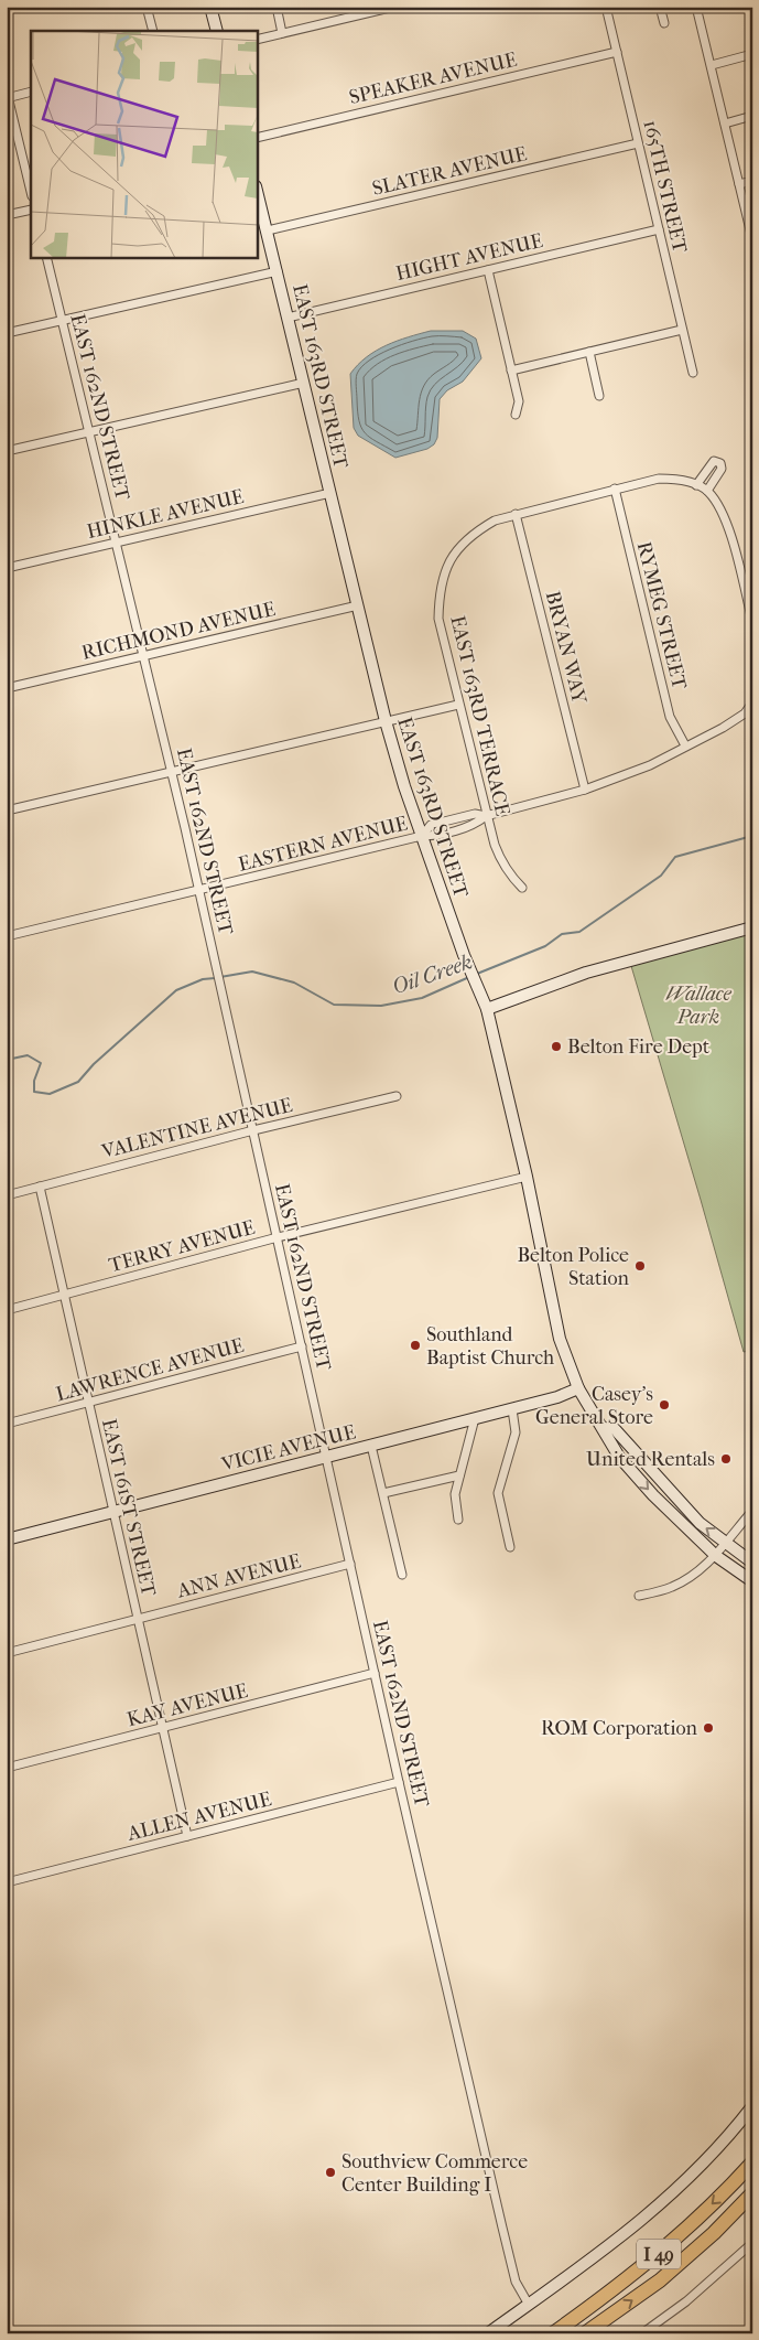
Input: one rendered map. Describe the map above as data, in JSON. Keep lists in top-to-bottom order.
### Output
{
  "streets": {
    "highway": ["I 49"],
    "street": [
      "SPEAKER AVENUE",
      "SLATER AVENUE",
      "165TH STREET",
      "HIGHT AVENUE",
      "EAST 163RD STREET",
      "EAST 162ND STREET",
      "HINKLE AVENUE",
      "RYMEG STREET",
      "RICHMOND AVENUE",
      "BRYAN WAY",
      "EAST 163RD TERRACE",
      "EASTERN AVENUE",
      "VALENTINE AVENUE",
      "TERRY AVENUE",
      "LAWRENCE AVENUE",
      "VICIE AVENUE",
      "EAST 161ST STREET",
      "ANN AVENUE",
      "KAY AVENUE",
      "ALLEN AVENUE"
    ]
  },
  "crossings": [
    ["SPEAKER AVENUE", "165TH STREET"],
    ["SLATER AVENUE", "165TH STREET"],
    ["SLATER AVENUE", "EAST 163RD STREET"],
    ["165TH STREET", "HIGHT AVENUE"],
    ["HIGHT AVENUE", "EAST 163RD STREET"],
    ["EAST 163RD STREET", "HINKLE AVENUE"],
    ["EAST 163RD STREET", "RICHMOND AVENUE"],
    ["EAST 163RD STREET", "EASTERN AVENUE"],
    ["EAST 163RD STREET", "TERRY AVENUE"],
    ["EAST 163RD STREET", "VICIE AVENUE"],
    ["EAST 162ND STREET", "HINKLE AVENUE"],
    ["EAST 162ND STREET", "RICHMOND AVENUE"],
    ["EAST 162ND STREET", "EASTERN AVENUE"],
    ["EAST 162ND STREET", "VALENTINE AVENUE"],
    ["EAST 162ND STREET", "TERRY AVENUE"],
    ["EAST 162ND STREET", "LAWRENCE AVENUE"],
    ["EAST 162ND STREET", "VICIE AVENUE"],
    ["EAST 162ND STREET", "ANN AVENUE"],
    ["EAST 162ND STREET", "KAY AVENUE"],
    ["EAST 162ND STREET", "ALLEN AVENUE"],
    ["RYMEG STREET", "EASTERN AVENUE"],
    ["BRYAN WAY", "EAST 163RD TERRACE"],
    ["BRYAN WAY", "EASTERN AVENUE"],
    ["EAST 163RD TERRACE", "EASTERN AVENUE"],
    ["VALENTINE AVENUE", "EAST 161ST STREET"],
    ["TERRY AVENUE", "EAST 161ST STREET"],
    ["LAWRENCE AVENUE", "EAST 161ST STREET"],
    ["VICIE AVENUE", "EAST 161ST STREET"],
    ["EAST 161ST STREET", "ANN AVENUE"],
    ["EAST 161ST STREET", "KAY AVENUE"],
    ["EAST 161ST STREET", "ALLEN AVENUE"]
  ],
  "water": ["Oil Creek"],
  "parks": ["Wallace Park"],
  "places": [
    "Belton Fire Dept",
    "Belton Police Station",
    "Southland Baptist Church",
    "Casey's General Store",
    "United Rentals",
    "ROM Corporation",
    "Southview Commerce Center Building I"
  ]
}
